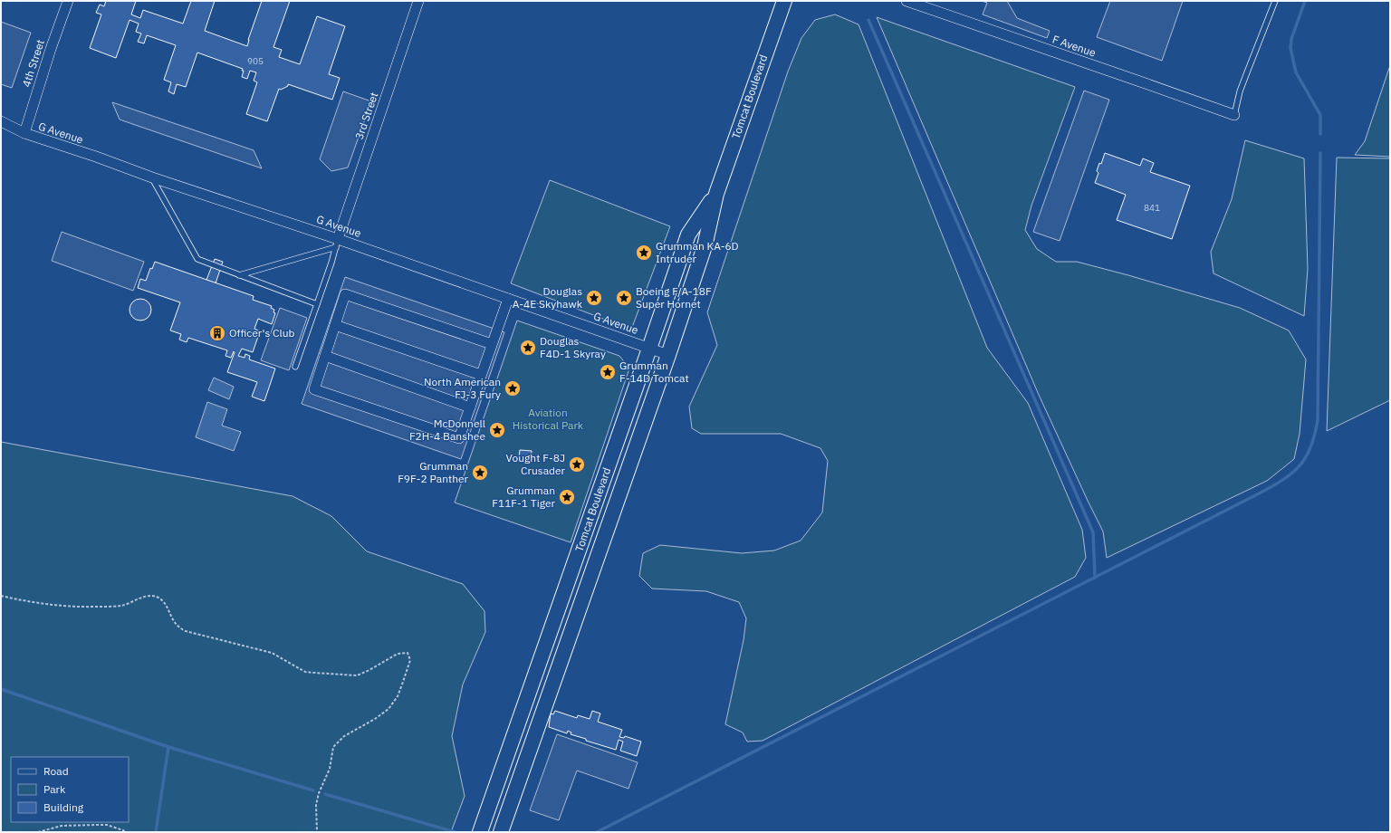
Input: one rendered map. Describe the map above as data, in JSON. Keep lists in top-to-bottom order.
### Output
{
  "streets": {
    "main road": ["Tomcat Boulevard"],
    "street": [
      "F Avenue",
      "4th Street",
      "3rd Street",
      "G Avenue"
    ]
  },
  "crossings": [
    ["4th Street", "G Avenue"],
    ["Tomcat Boulevard", "G Avenue"],
    ["3rd Street", "G Avenue"]
  ],
  "parks": ["Aviation Historical Park"],
  "places": {
    "place": [
      "Grumman KA-6D Intruder",
      "Douglas A-4E Skyhawk",
      "Boeing F/A-18F Super Hornet",
      "Douglas F4D-1 Skyray",
      "Grumman F-14D Tomcat",
      "North American FJ-3 Fury",
      "McDonnell F2H-4 Banshee",
      "Vought F-8J Crusader",
      "Grumman F9F-2 Panther",
      "Grumman F11F-1 Tiger"
    ],
    "building": ["Officer's Club"]
  },
  "house_numbers": ["905", "841"],
  "legend": ["Road", "Park", "Building"]
}
